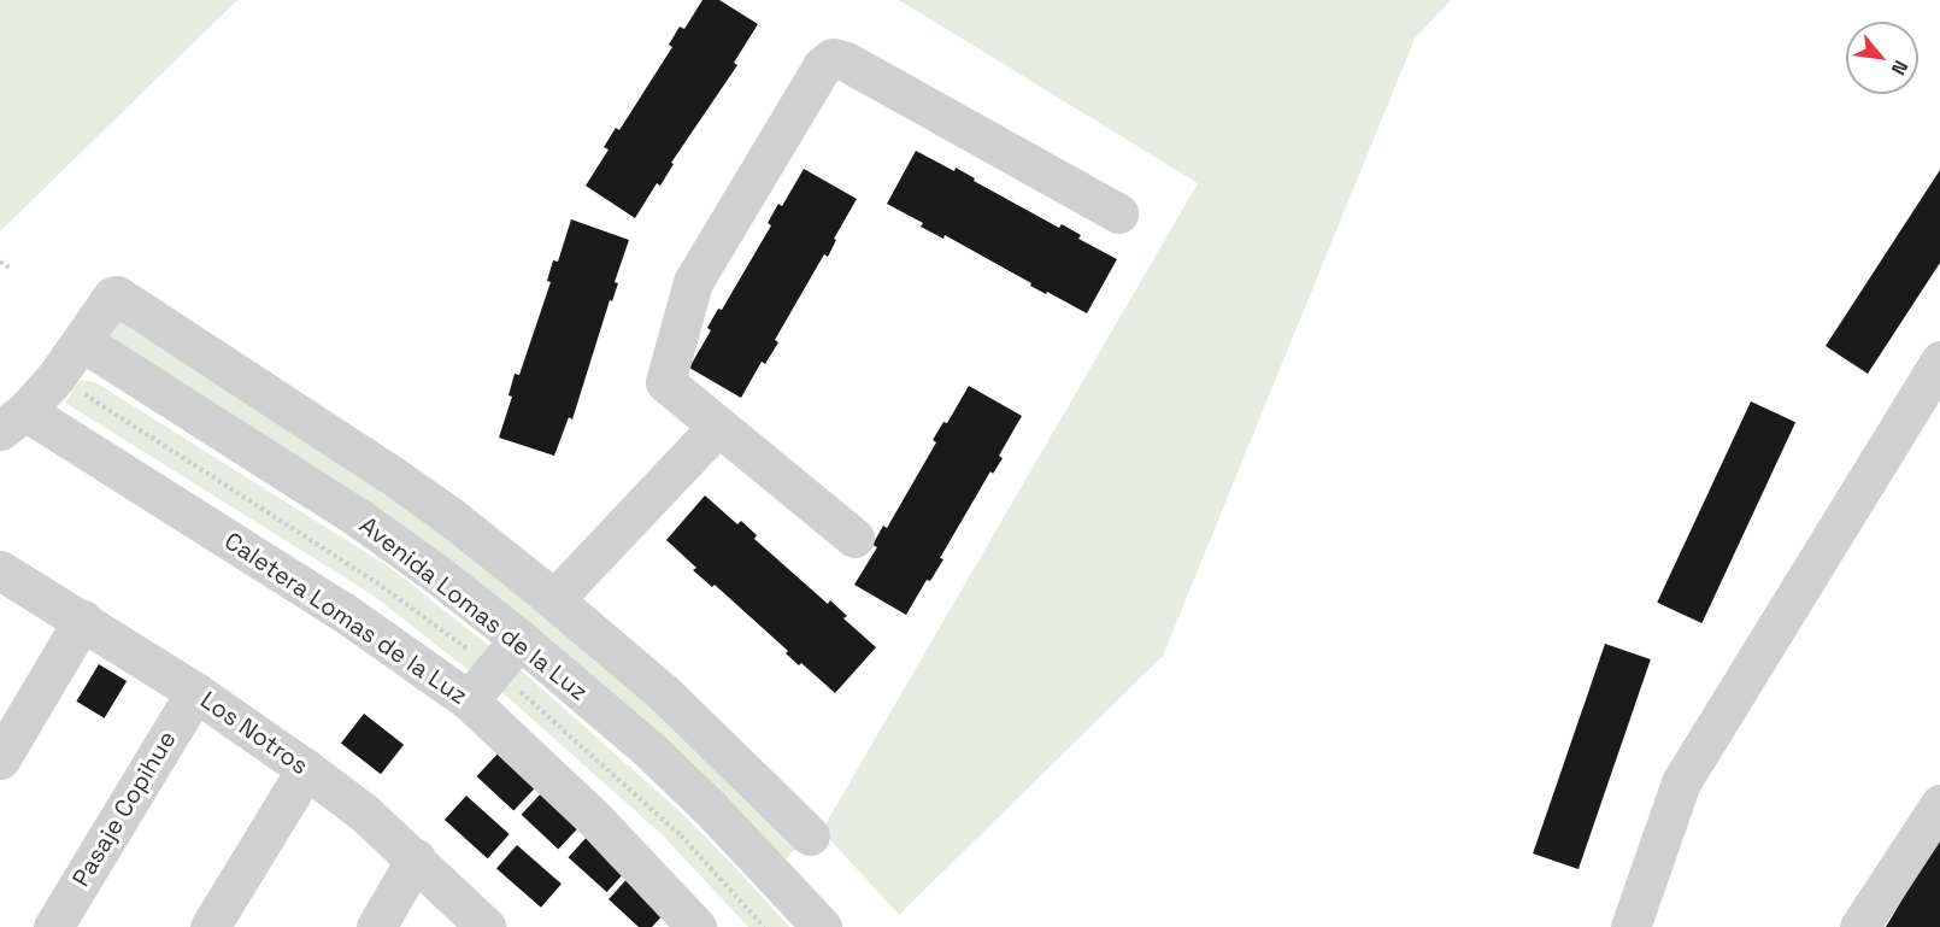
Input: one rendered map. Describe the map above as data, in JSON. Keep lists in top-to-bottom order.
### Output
{
  "streets": {
    "street": [
      "Avenida Lomas de la Luz",
      "Caletera Lomas de la Luz",
      "Los Notros",
      "Pasaje Copihue"
    ]
  },
  "crossings": [
    ["Los Notros", "Pasaje Copihue"]
  ],
  "north": "bottom right"
}
